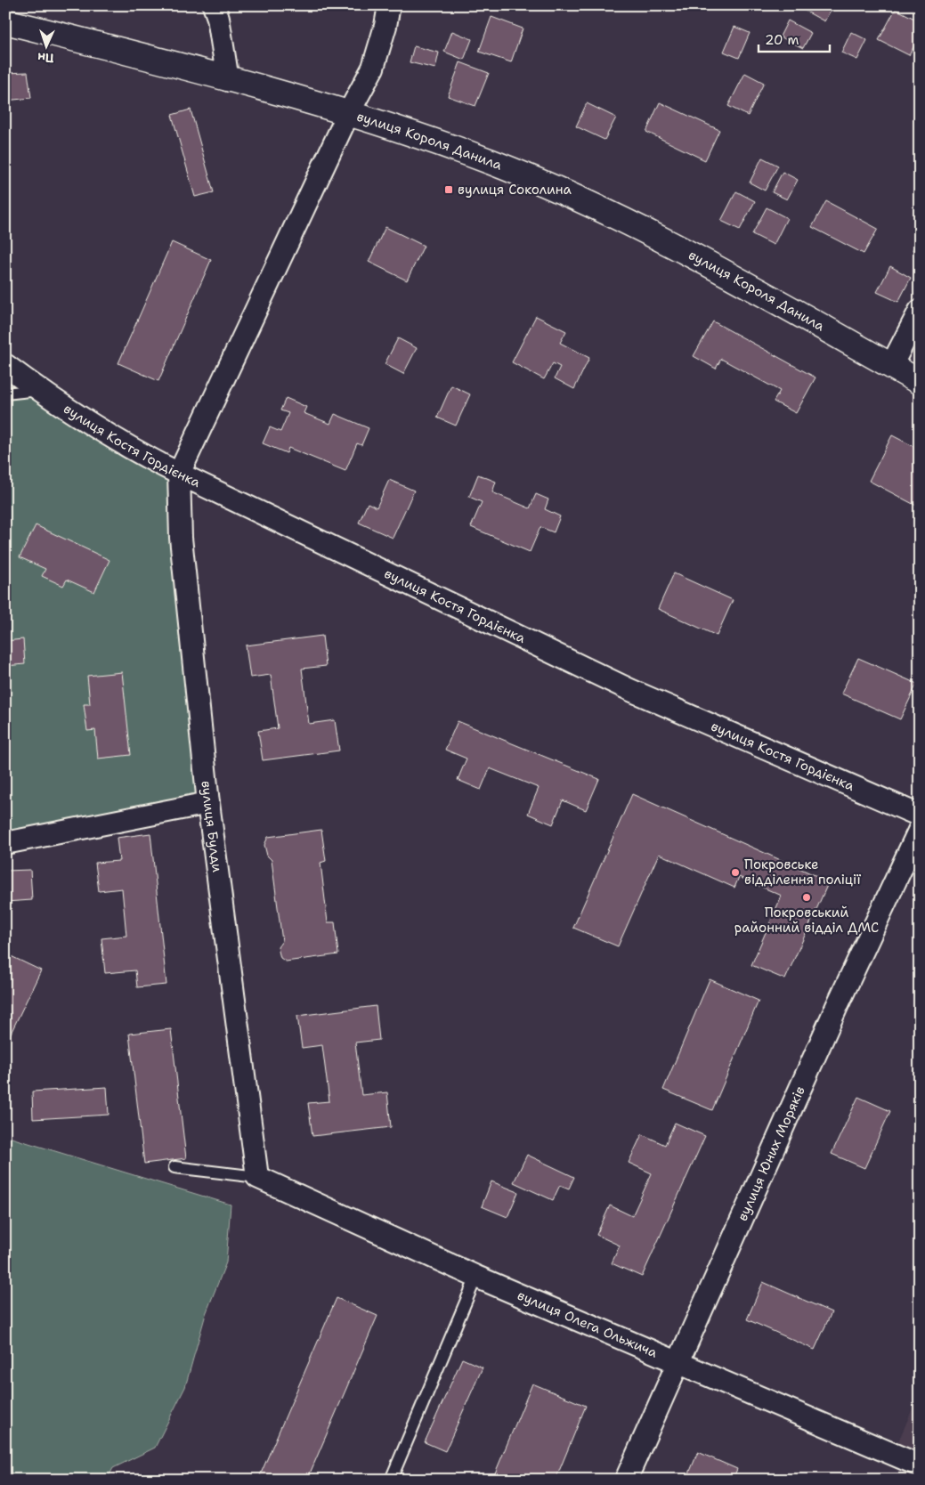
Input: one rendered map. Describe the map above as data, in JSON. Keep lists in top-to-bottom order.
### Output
{
  "streets": {
    "main road": ["вулиця Короля Данила"],
    "street": [
      "вулиця Костя Гордієнка",
      "вулиця Булди",
      "вулиця Юних Моряків",
      "вулиця Олега Ольжича"
    ]
  },
  "crossings": [
    ["вулиця Костя Гордієнка", "вулиця Булди"],
    ["вулиця Булди", "вулиця Олега Ольжича"],
    ["вулиця Юних Моряків", "вулиця Олега Ольжича"]
  ],
  "places": {
    "transit": ["вулиця Соколина"],
    "other": ["Покровське відділення поліції", "Покровський районний відділ ДМС"]
  },
  "scale_bar": "20 m",
  "north": "bottom"
}
